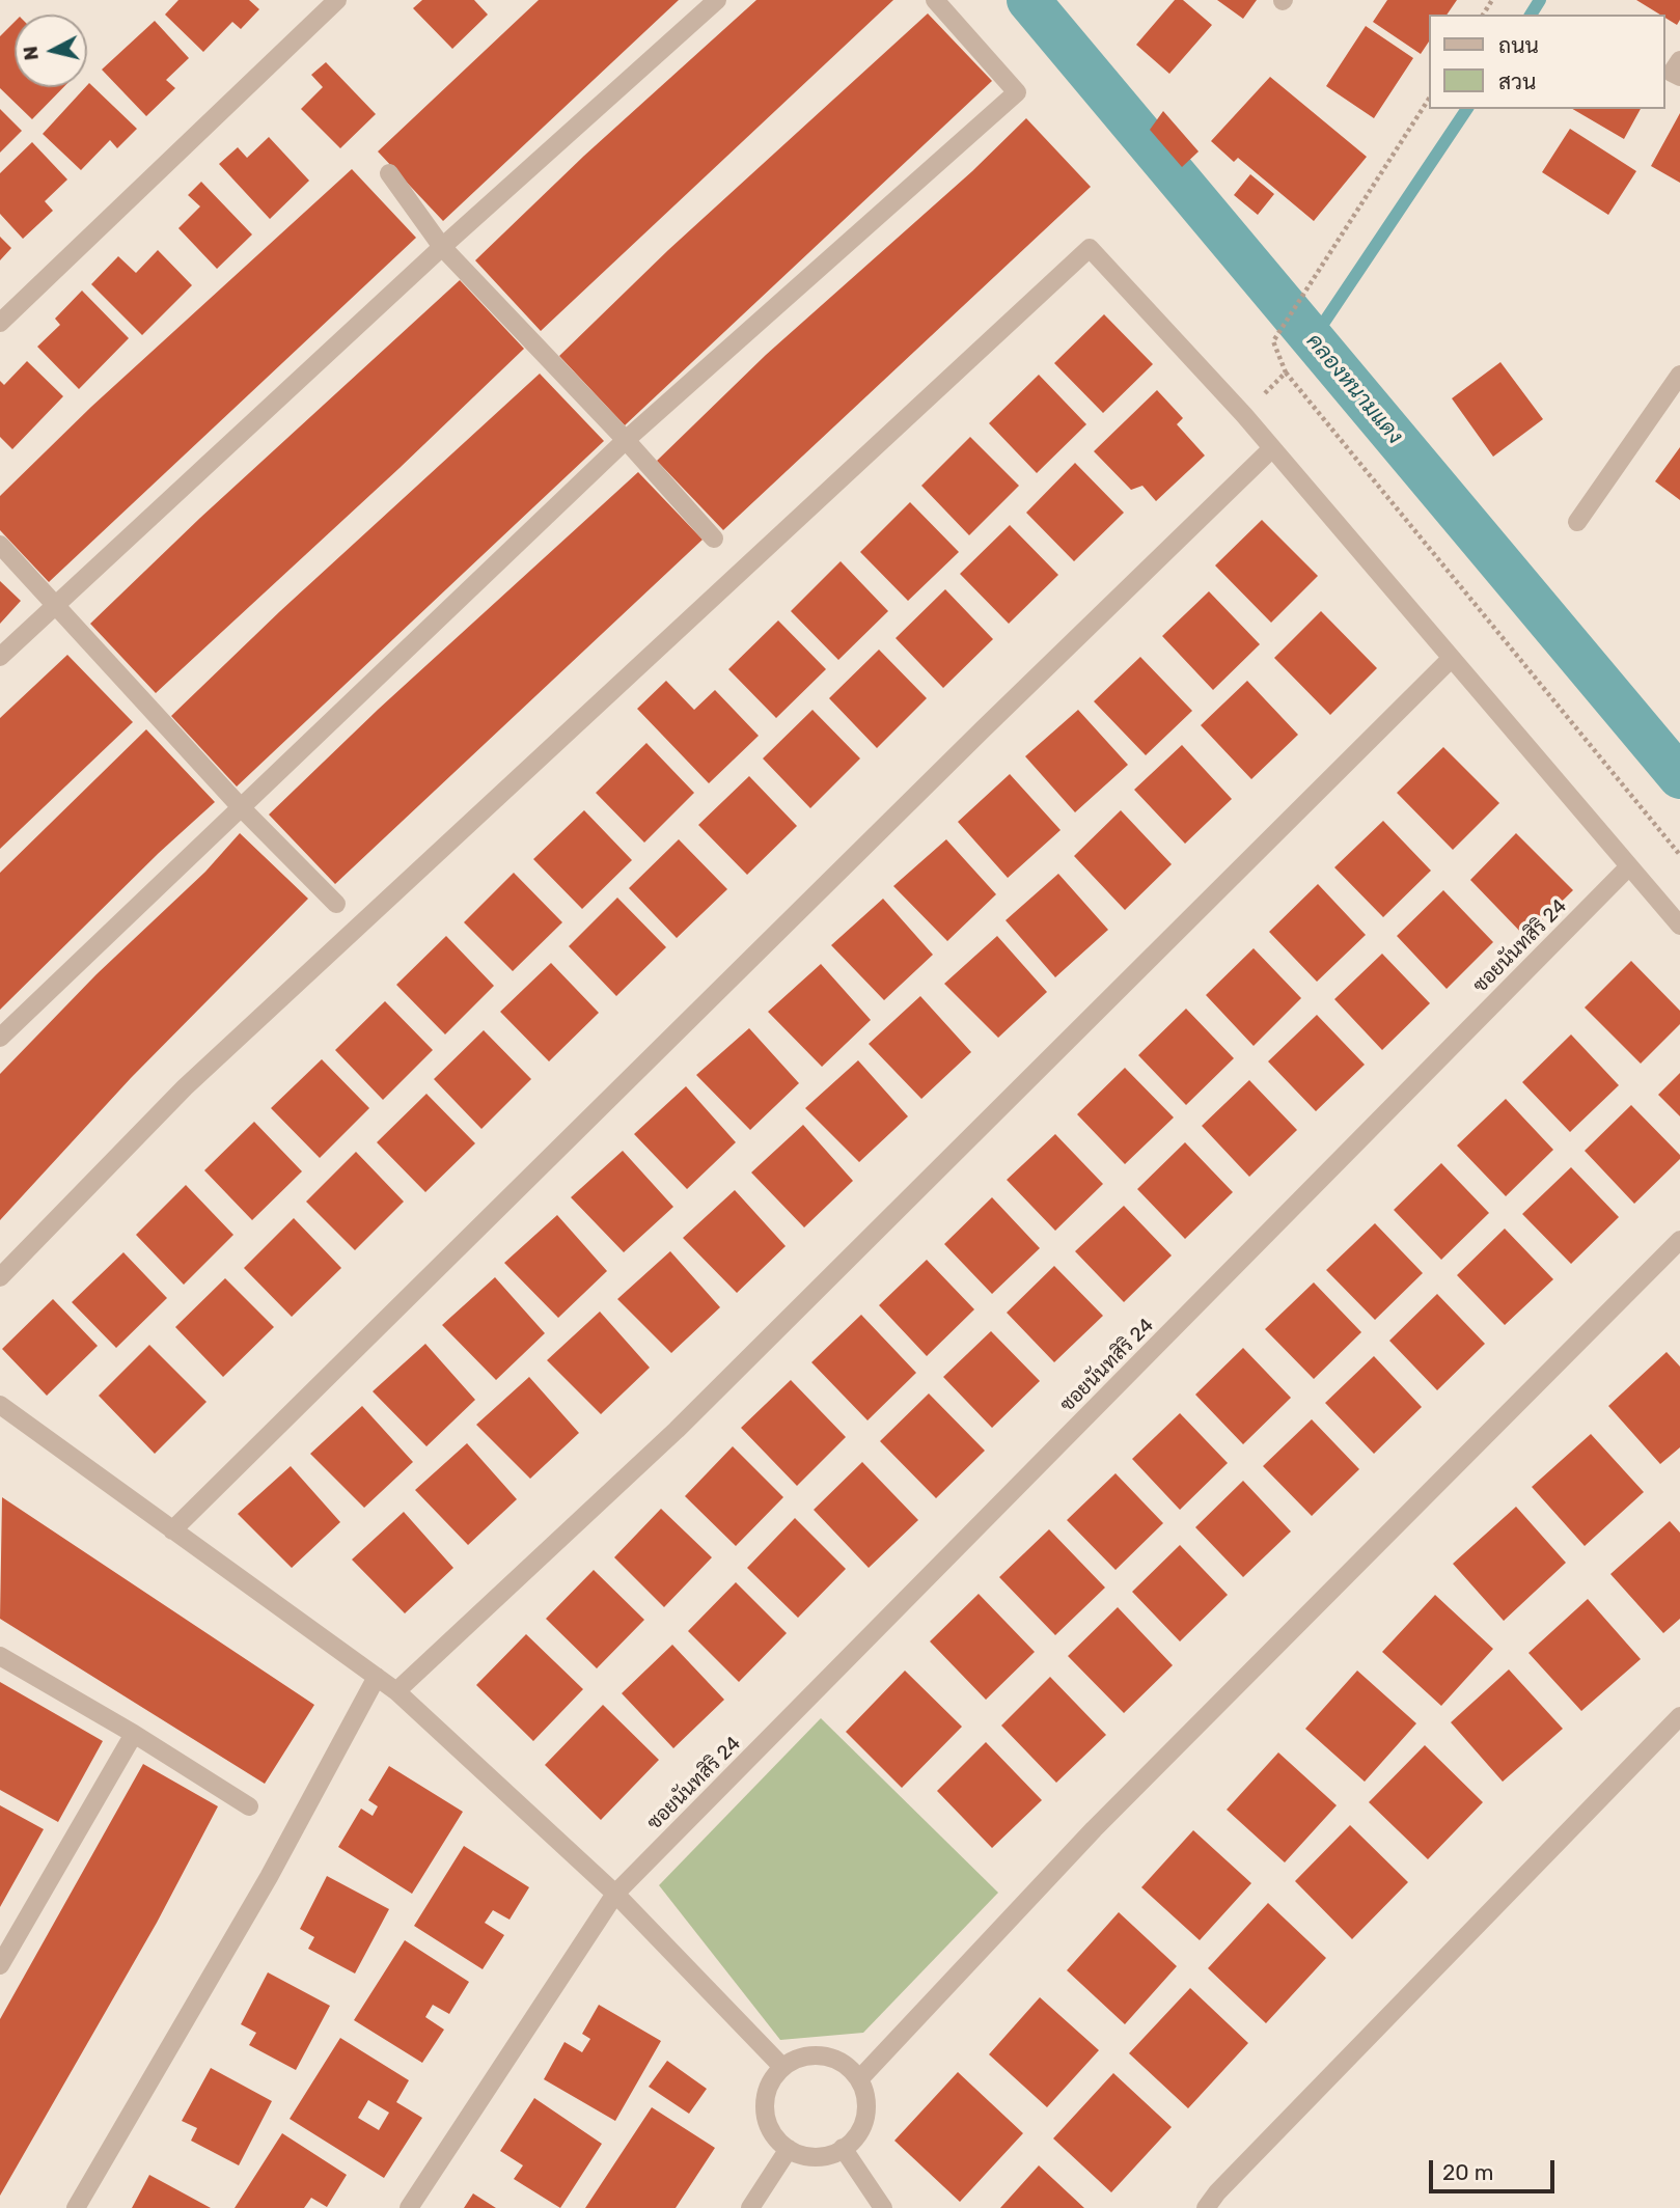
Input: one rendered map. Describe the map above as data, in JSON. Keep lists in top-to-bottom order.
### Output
{
  "streets": {
    "street": ["ซอยนันทสิริ 24"]
  },
  "water": ["คลองหนามแดง"],
  "legend": ["ถนน", "สวน"],
  "scale_bar": "20 m",
  "north": "left"
}
